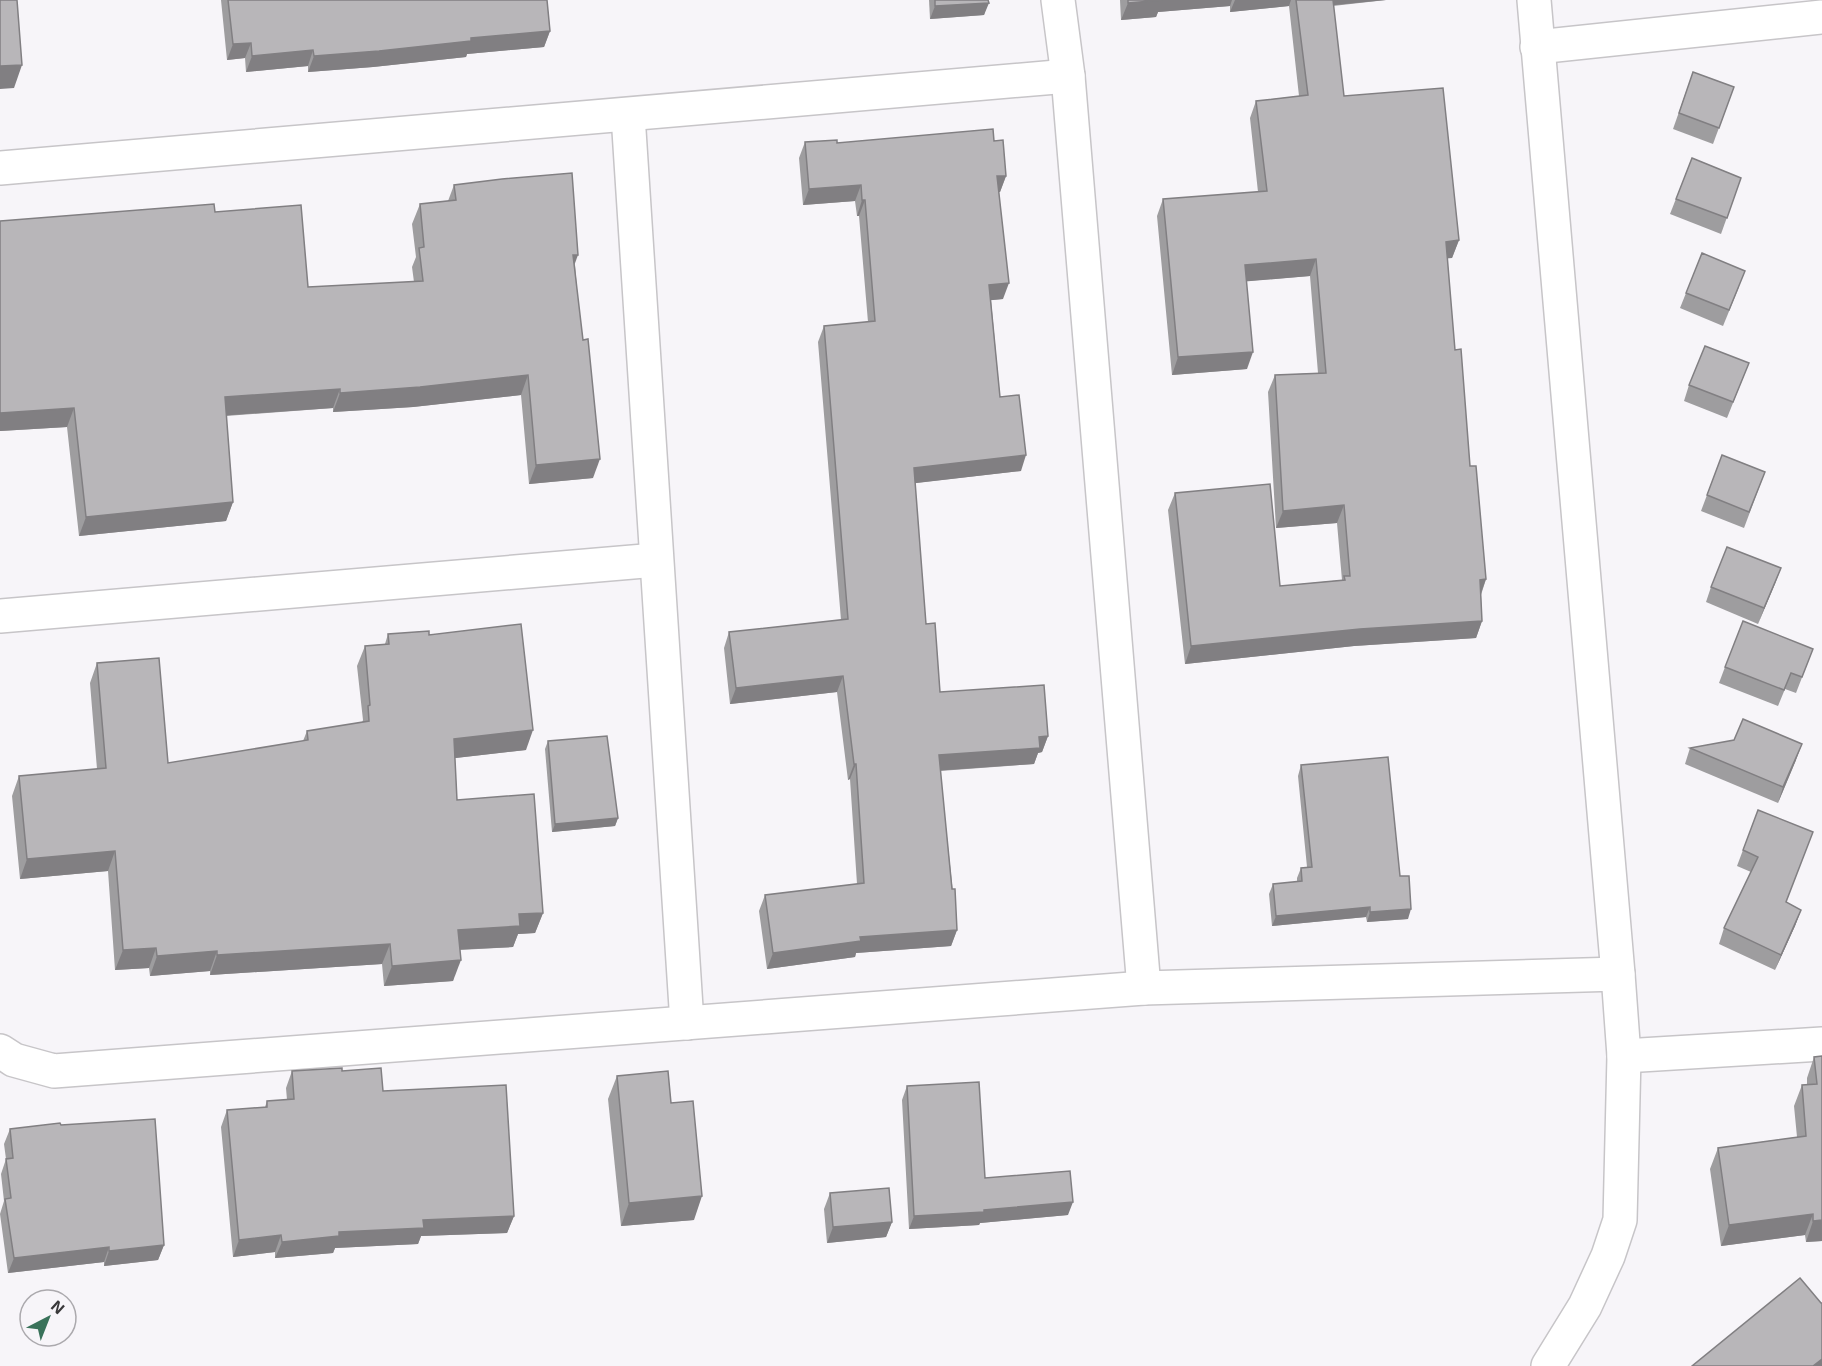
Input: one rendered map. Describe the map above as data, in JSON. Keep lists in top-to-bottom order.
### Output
{
  "north": "top right"
}
